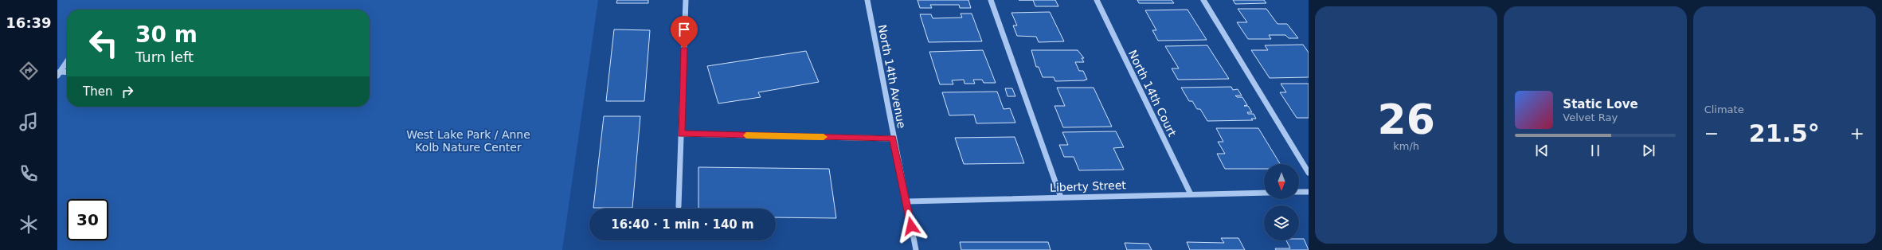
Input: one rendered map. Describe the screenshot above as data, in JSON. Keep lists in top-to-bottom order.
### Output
{
  "streets": {
    "street": ["North 14th Avenue", "North 14th Court", "Liberty Street"]
  },
  "crossings": [
    ["North 14th Avenue", "Liberty Street"],
    ["North 14th Court", "Liberty Street"]
  ],
  "parks": ["West Lake Park / Anne Kolb Nature Center"],
  "north": "bottom",
  "page": {
    "tabs": "16:39",
    "tile": [
      ["26", "km/h"],
      "Climate"
    ],
    "turn": ["30 m", "Turn left"],
    "then": "Then",
    "song": ["Static Love", "Velvet Ray"],
    "heat": ["−", "21.5°", "+"],
    "limit": "30",
    "trip": "16:40 · 1 min · 140 m"
  }
}
